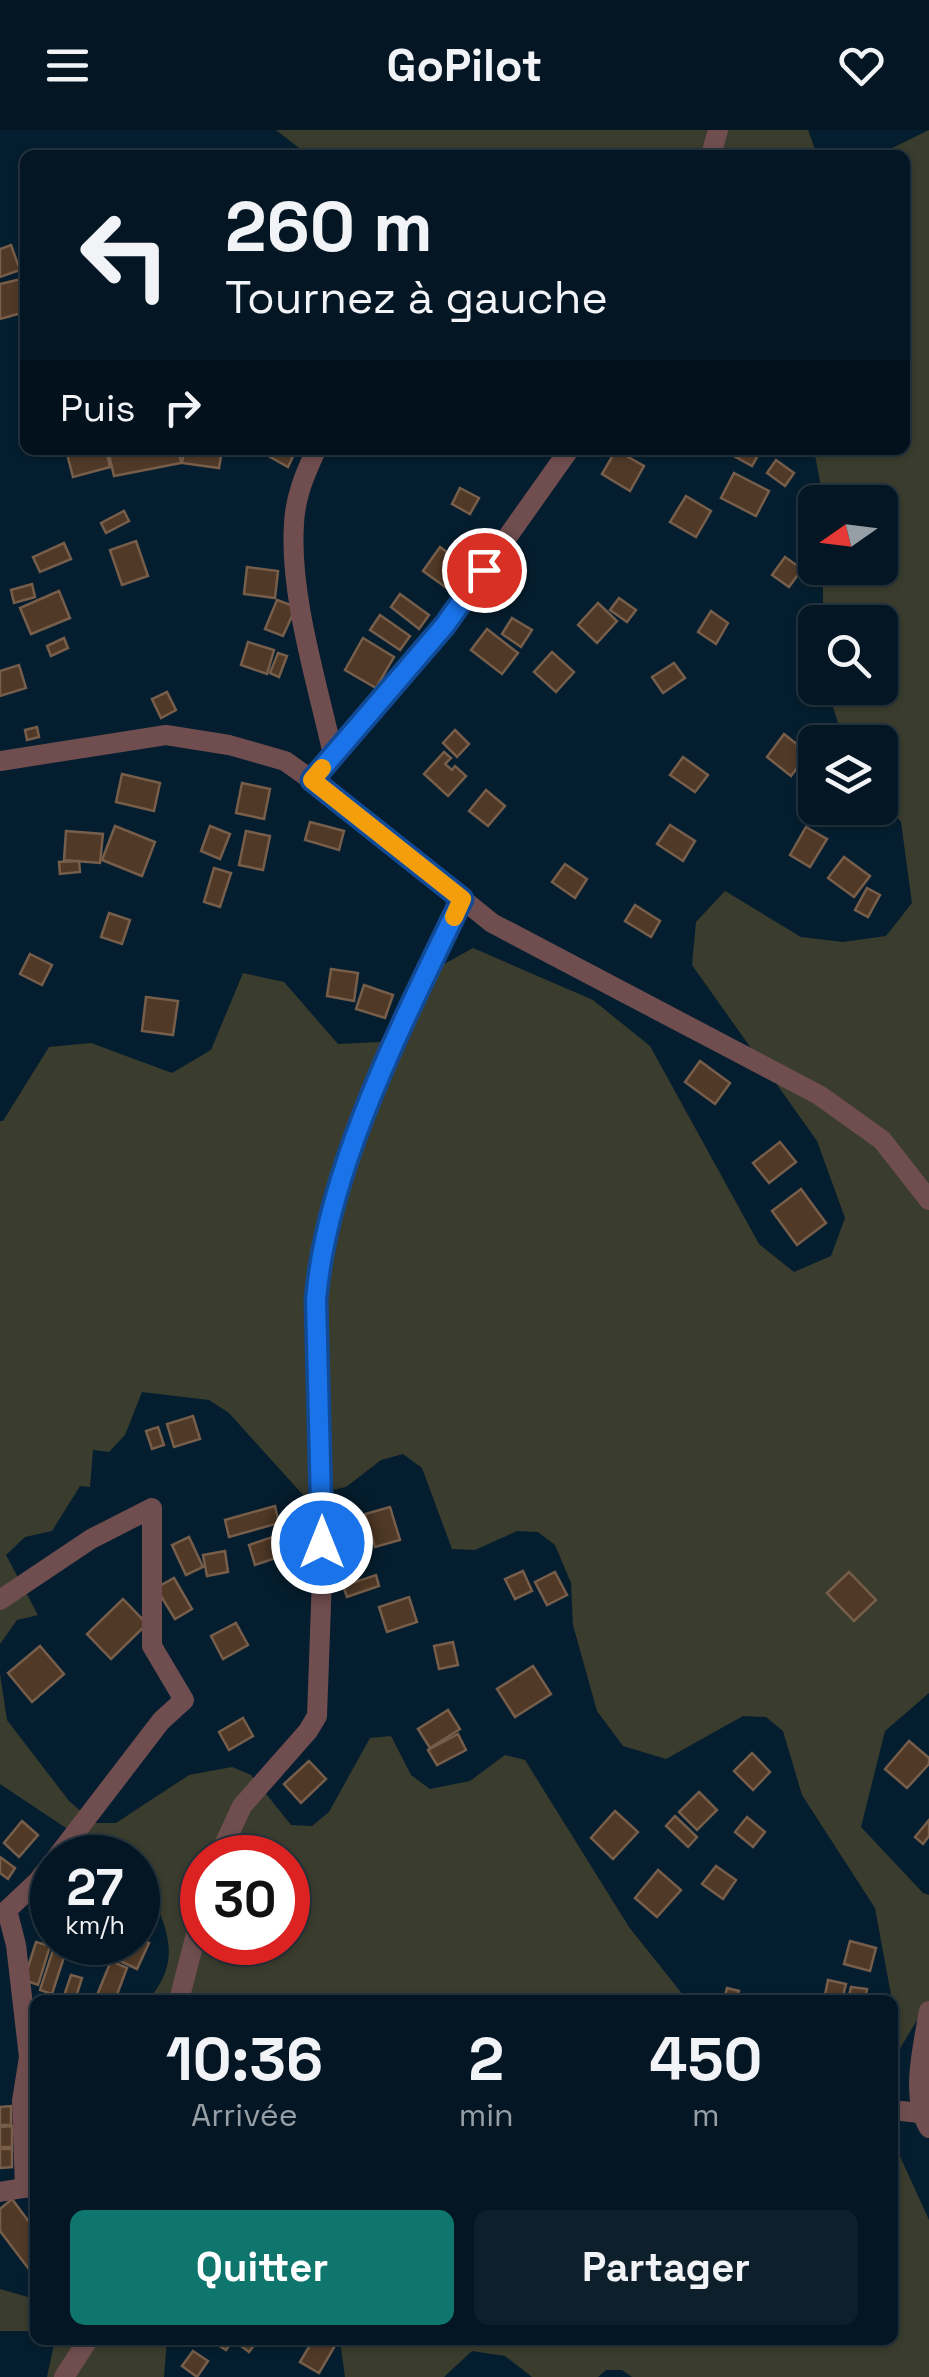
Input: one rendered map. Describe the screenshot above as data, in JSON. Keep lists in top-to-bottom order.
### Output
{
  "north": "left",
  "page": {
    "header": "GoPilot",
    "turn": ["260 m", "Tournez à gauche"],
    "then": "Puis",
    "speed": "27 km/h",
    "limit": "30",
    "eta": [
      "10:36",
      "Arrivée",
      "2",
      "min",
      "450",
      "m"
    ],
    "buttons": ["Quitter", "Partager"]
  }
}
